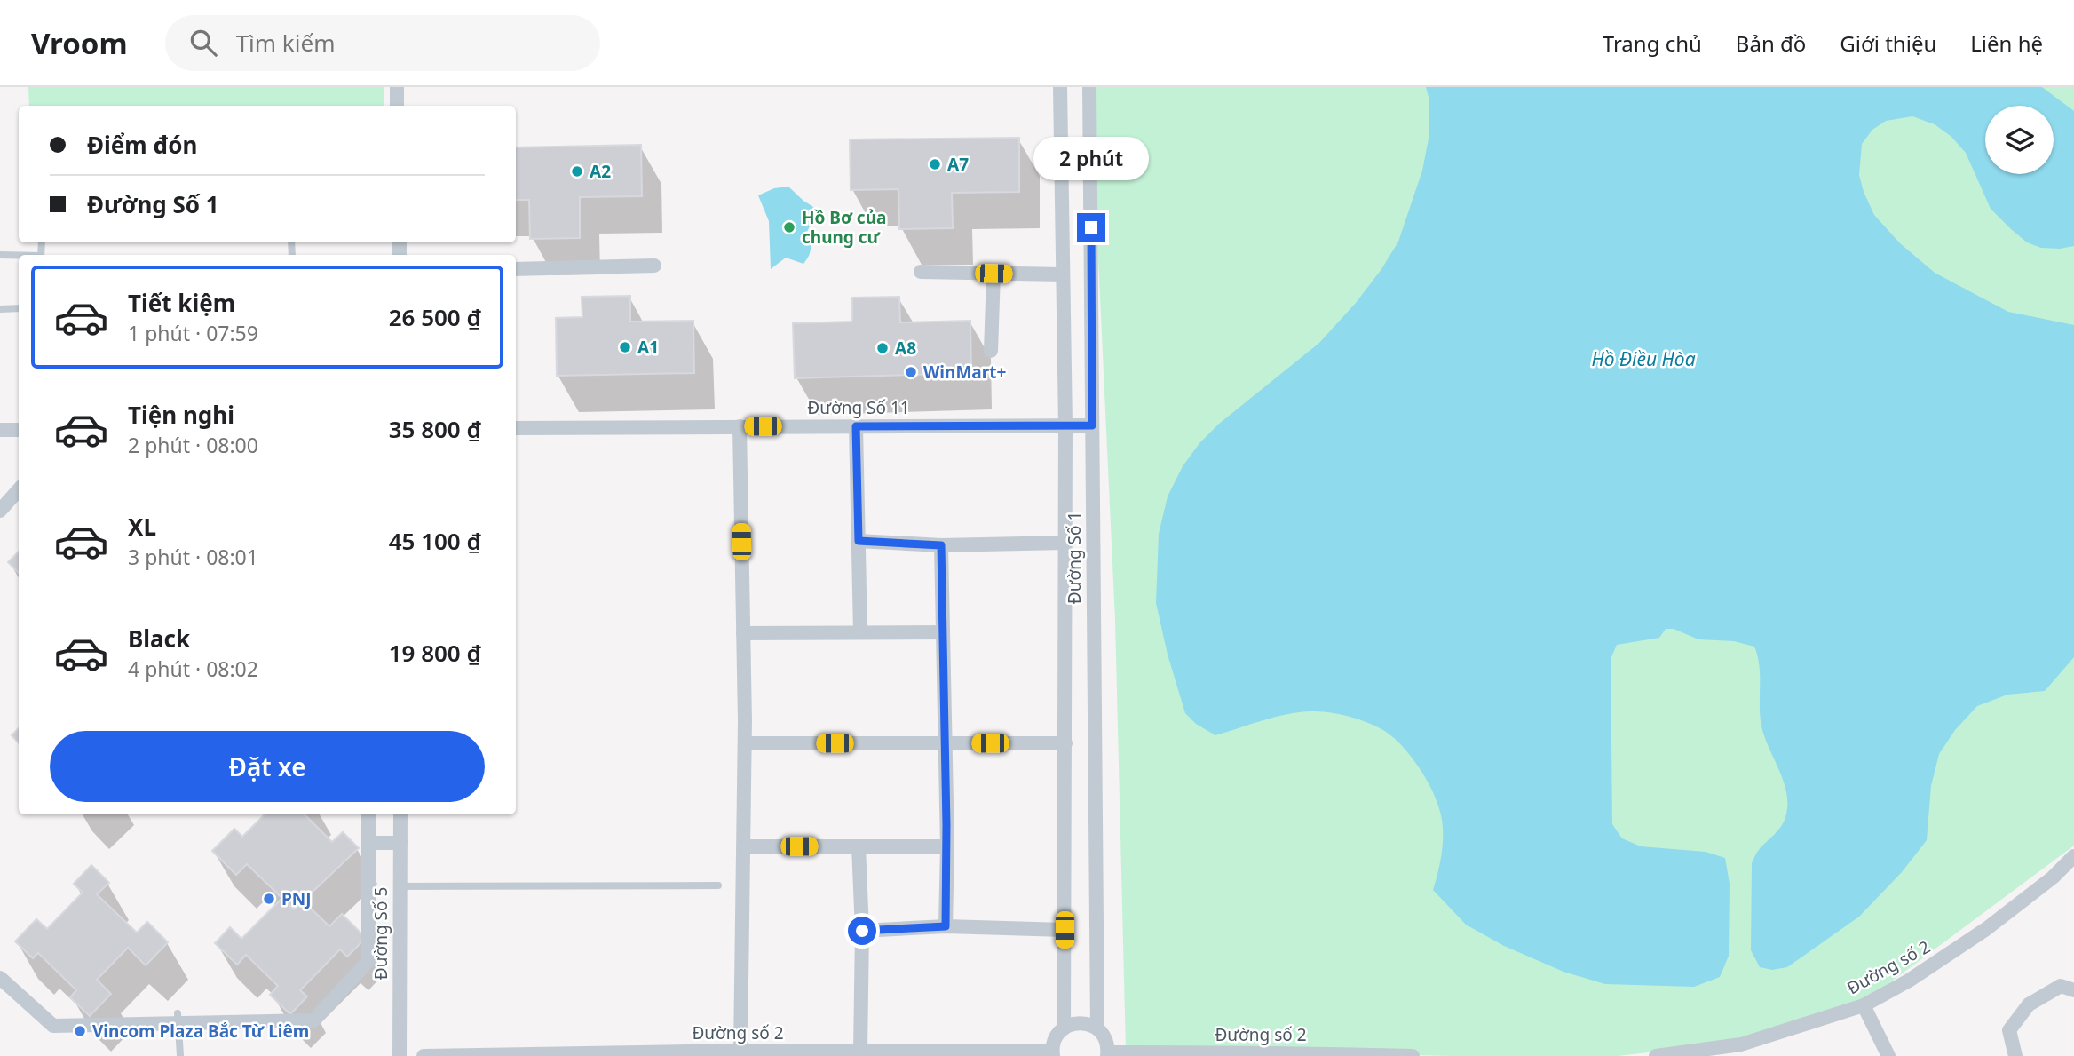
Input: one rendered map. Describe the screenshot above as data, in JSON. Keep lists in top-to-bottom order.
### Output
{
  "streets": {
    "street": [
      "Đường Số 11",
      "Đường Số 1",
      "Đường Số 5",
      "Đường số 2"
    ]
  },
  "crossings": [
    ["Đường Số 11", "Đường Số 1"]
  ],
  "water": ["Hồ Điều Hòa"],
  "places": [
    "A7",
    "A2",
    "Hồ Bơ của chung cư",
    "A1",
    "A8",
    "WinMart+",
    "PNJ",
    "Vincom Plaza Bắc Từ Liêm"
  ],
  "page": {
    "header": "Vroom",
    "search": "Tìm kiếm",
    "nav": [
      "Trang chủ",
      "Bản đồ",
      "Giới thiệu",
      "Liên hệ"
    ],
    "banner": ["Điểm đón", "Đường Số 1"],
    "bubble": "2 phút",
    "list": [
      {
        "name": "Tiết kiệm",
        "note": "1 phút · 07:59",
        "value": "26 500 ₫"
      },
      {
        "name": "Tiện nghi",
        "note": "2 phút · 08:00",
        "value": "35 800 ₫"
      },
      {
        "name": "XL",
        "note": "3 phút · 08:01",
        "value": "45 100 ₫"
      },
      {
        "name": "Black",
        "note": "4 phút · 08:02",
        "value": "19 800 ₫"
      }
    ],
    "buttons": "Đặt xe"
  }
}
